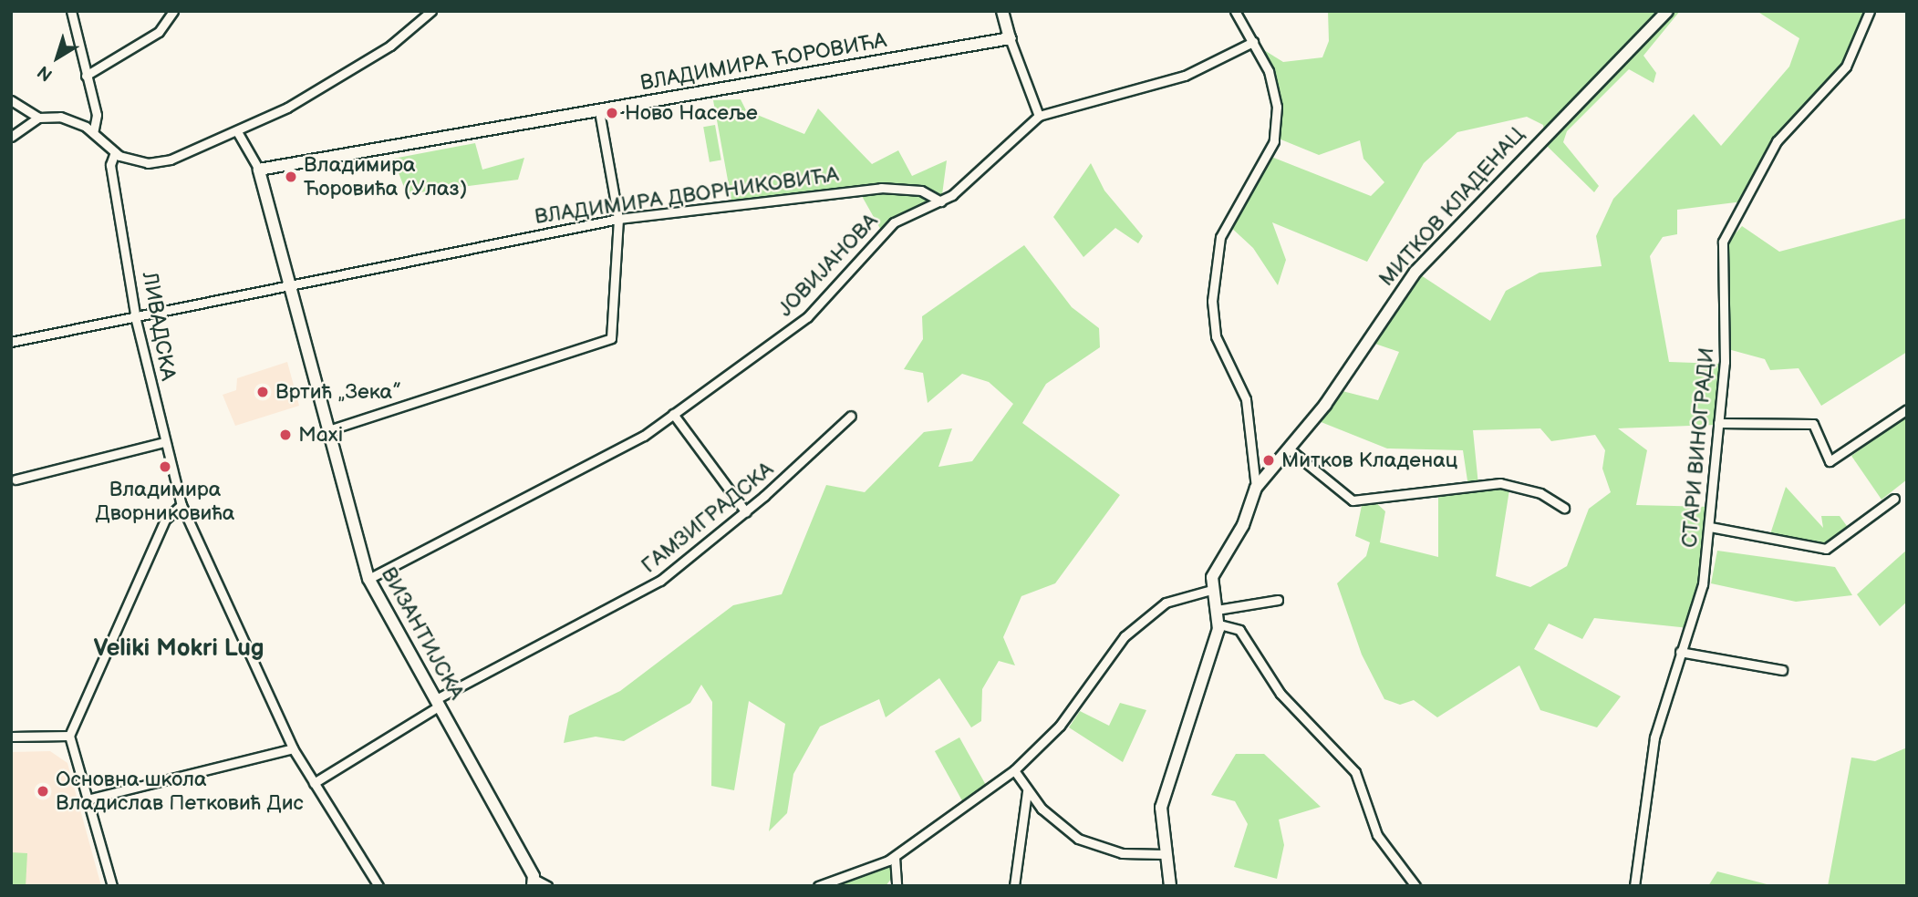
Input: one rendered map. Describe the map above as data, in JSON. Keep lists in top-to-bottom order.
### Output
{
  "streets": {
    "street": [
      "ВЛАДИМИРА ЋОРОВИЋА",
      "ВЛАДИМИРА ДВОРНИКОВИЋА",
      "МИТКОВ КЛАДЕНАЦ",
      "ЈОВИЈАНОВА",
      "ЛИВАДСКА",
      "СТАРИ ВИНОГРАДИ",
      "ГАМЗИГРАДСКА",
      "ВИЗАНТИЈСКА"
    ]
  },
  "crossings": [
    ["ВЛАДИМИРА ЋОРОВИЋА", "ВИЗАНТИЈСКА"],
    ["ВЛАДИМИРА ДВОРНИКОВИЋА", "ЈОВИЈАНОВА"],
    ["ВЛАДИМИРА ДВОРНИКОВИЋА", "ЛИВАДСКА"],
    ["ВЛАДИМИРА ДВОРНИКОВИЋА", "ВИЗАНТИЈСКА"],
    ["ЈОВИЈАНОВА", "ВИЗАНТИЈСКА"],
    ["ЛИВАДСКА", "ГАМЗИГРАДСКА"],
    ["ГАМЗИГРАДСКА", "ВИЗАНТИЈСКА"]
  ],
  "districts": ["Veliki Mokri Lug"],
  "places": [
    "Ново Насеље",
    "Владимира Ћоровића (Улаз)",
    "Вртић „Зека”",
    "Maxi",
    "Митков Кладенац",
    "Владимира Дворниковића",
    "Основна школа Владислав Петковић Дис"
  ],
  "north": "bottom left"
}
